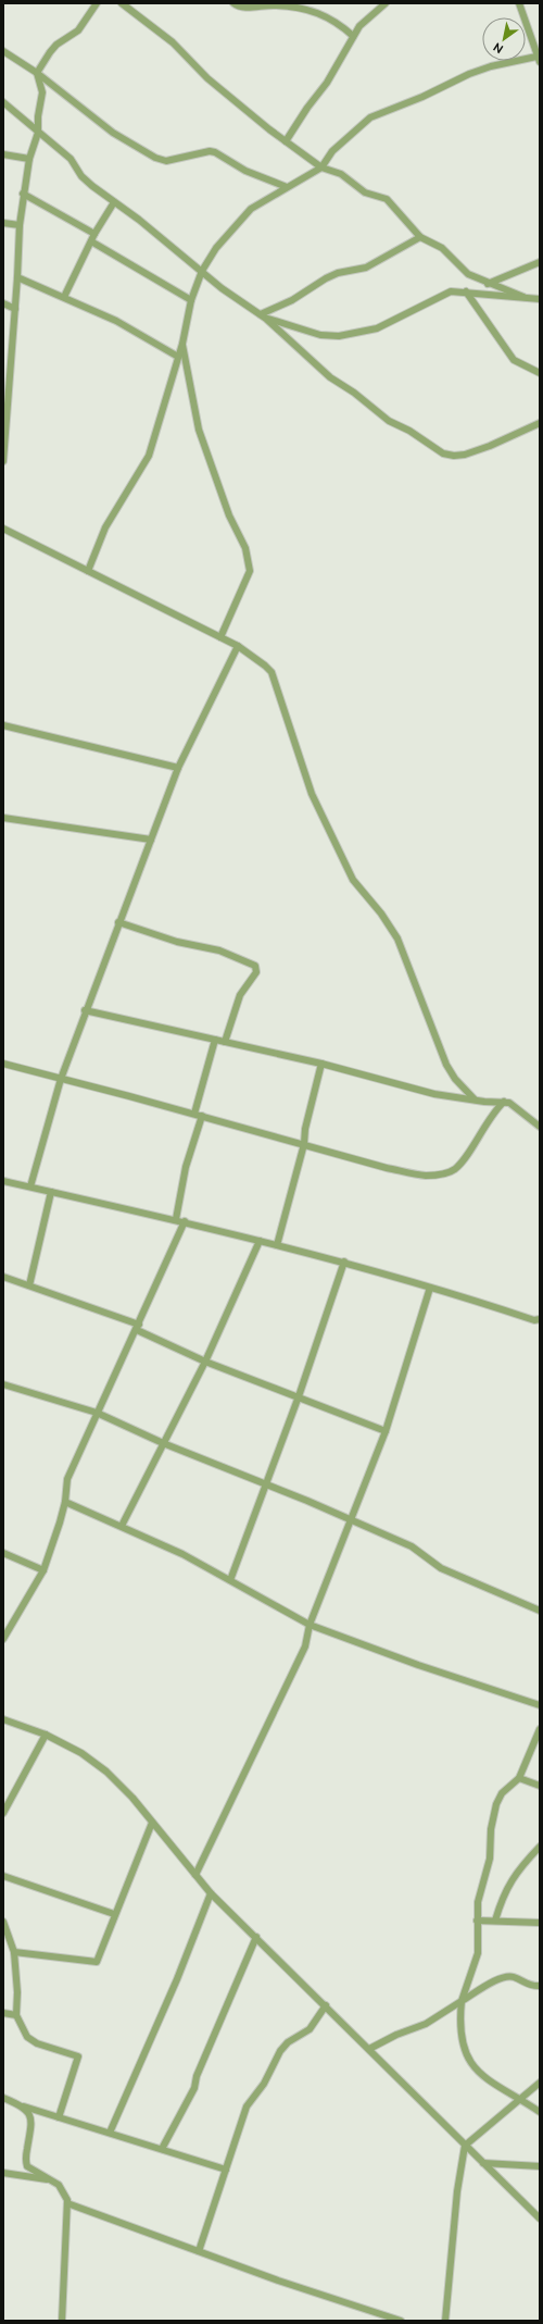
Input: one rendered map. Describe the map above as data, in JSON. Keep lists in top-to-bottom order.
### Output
{
  "north": "bottom left"
}
